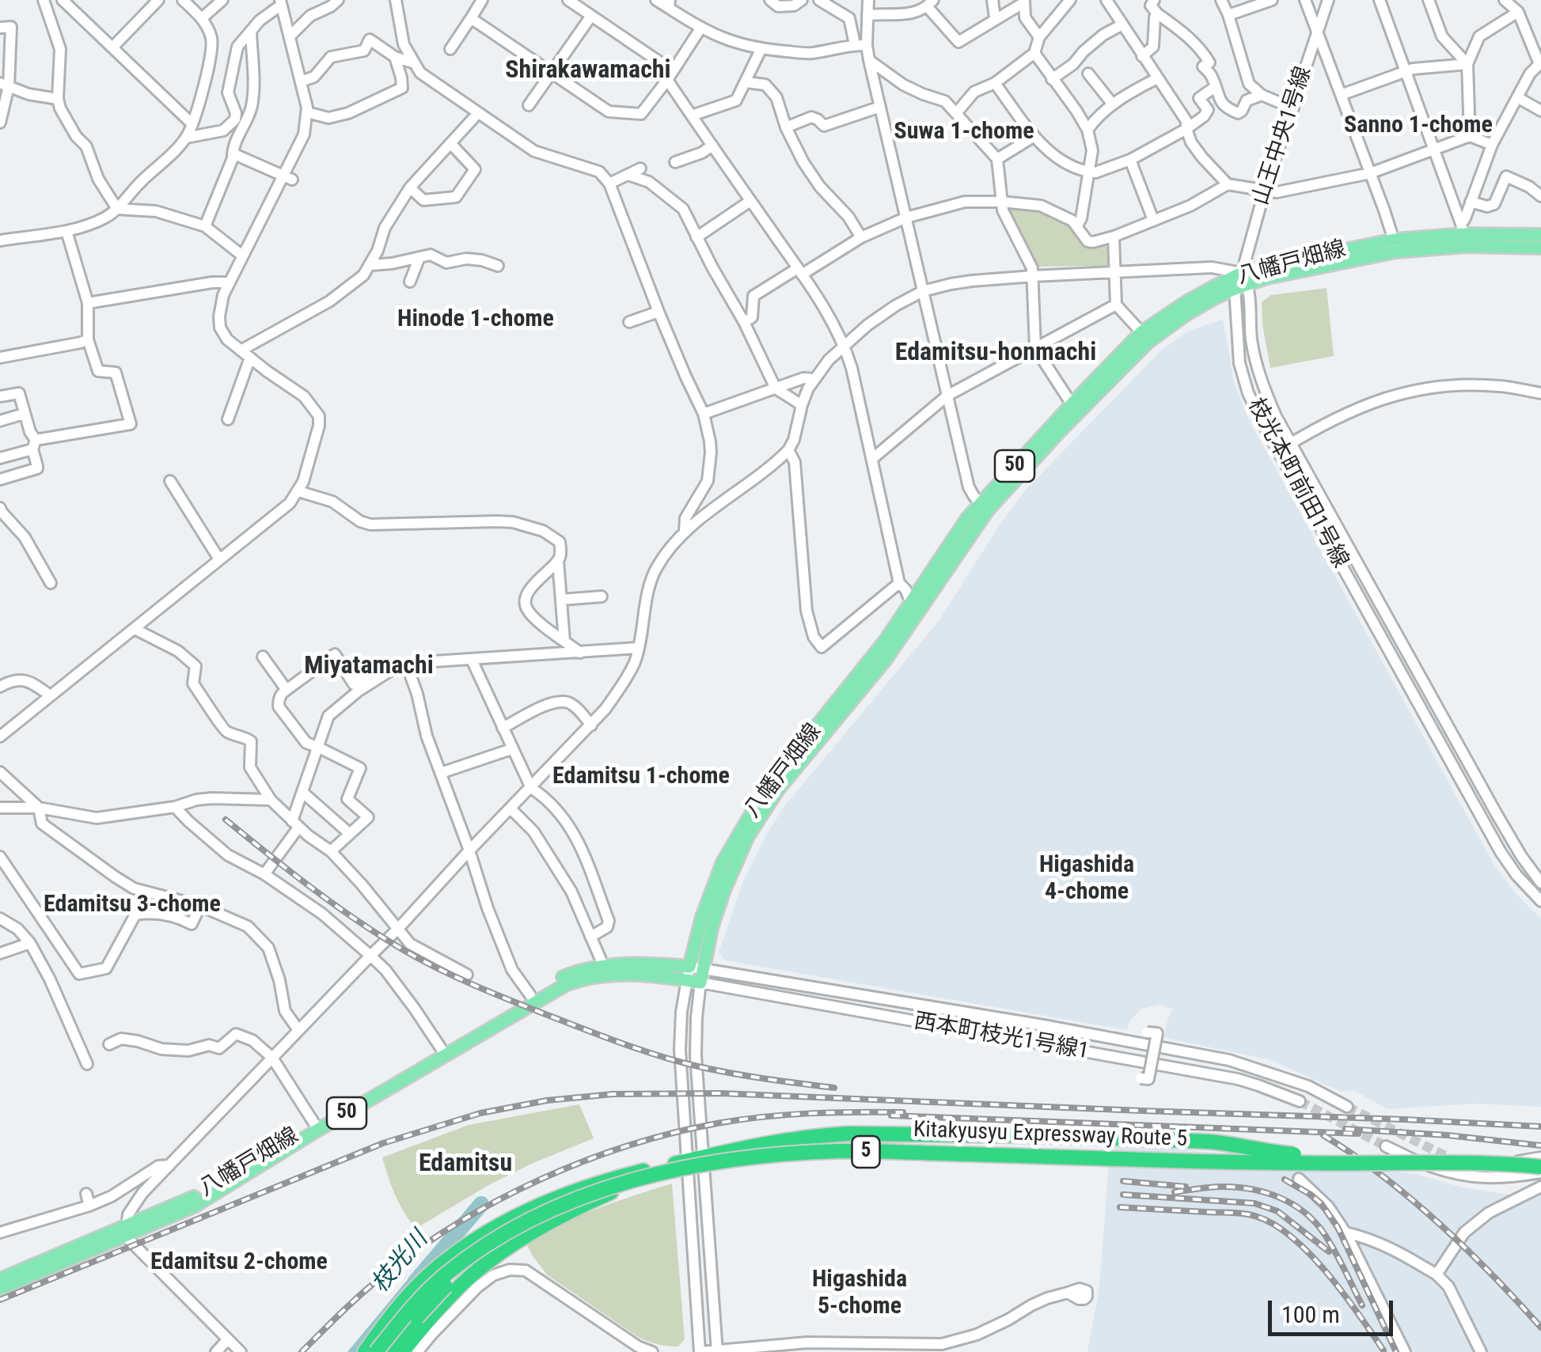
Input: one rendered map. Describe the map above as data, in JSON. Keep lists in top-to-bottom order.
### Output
{
  "streets": {
    "highway": ["Kitakyusyu Expressway Route 5", "5"],
    "main road": ["八幡戸畑線", "50"],
    "street": ["山王中央1号線", "枝光本町前田1号線", "西本町枝光1号線1"]
  },
  "crossings": [
    ["山王中央1号線", "八幡戸畑線"],
    ["山王中央1号線", "枝光本町前田1号線"],
    ["八幡戸畑線", "枝光本町前田1号線"],
    ["八幡戸畑線", "西本町枝光1号線1"]
  ],
  "districts": [
    "Shirakawamachi",
    "Sanno 1-chome",
    "Suwa 1-chome",
    "Hinode 1-chome",
    "Edamitsu-honmachi",
    "Miyatamachi",
    "Edamitsu 1-chome",
    "Higashida 4-chome",
    "Edamitsu 3-chome",
    "Edamitsu",
    "Edamitsu 2-chome",
    "Higashida 5-chome"
  ],
  "water": ["枝光川"],
  "scale_bar": "100 m"
}
